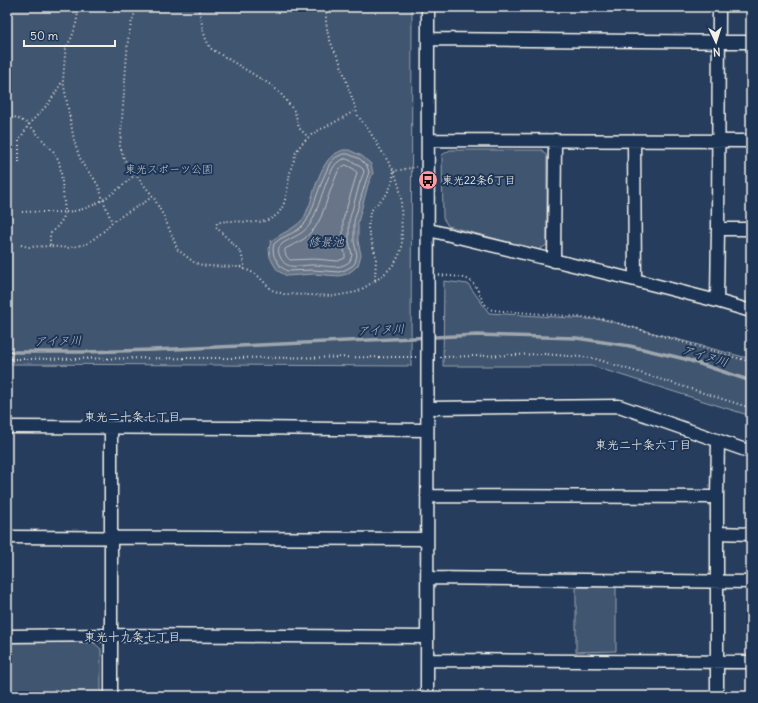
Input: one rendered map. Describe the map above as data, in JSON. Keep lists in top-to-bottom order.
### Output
{
  "districts": ["東光二十条七丁目", "東光二十条六丁目", "東光十九条七丁目"],
  "water": ["修景池", "アイヌ川"],
  "parks": ["東光スポーツ公園"],
  "places": {
    "bus stop": ["東光22条6丁目"]
  },
  "scale_bar": "50 m",
  "north": "bottom"
}
